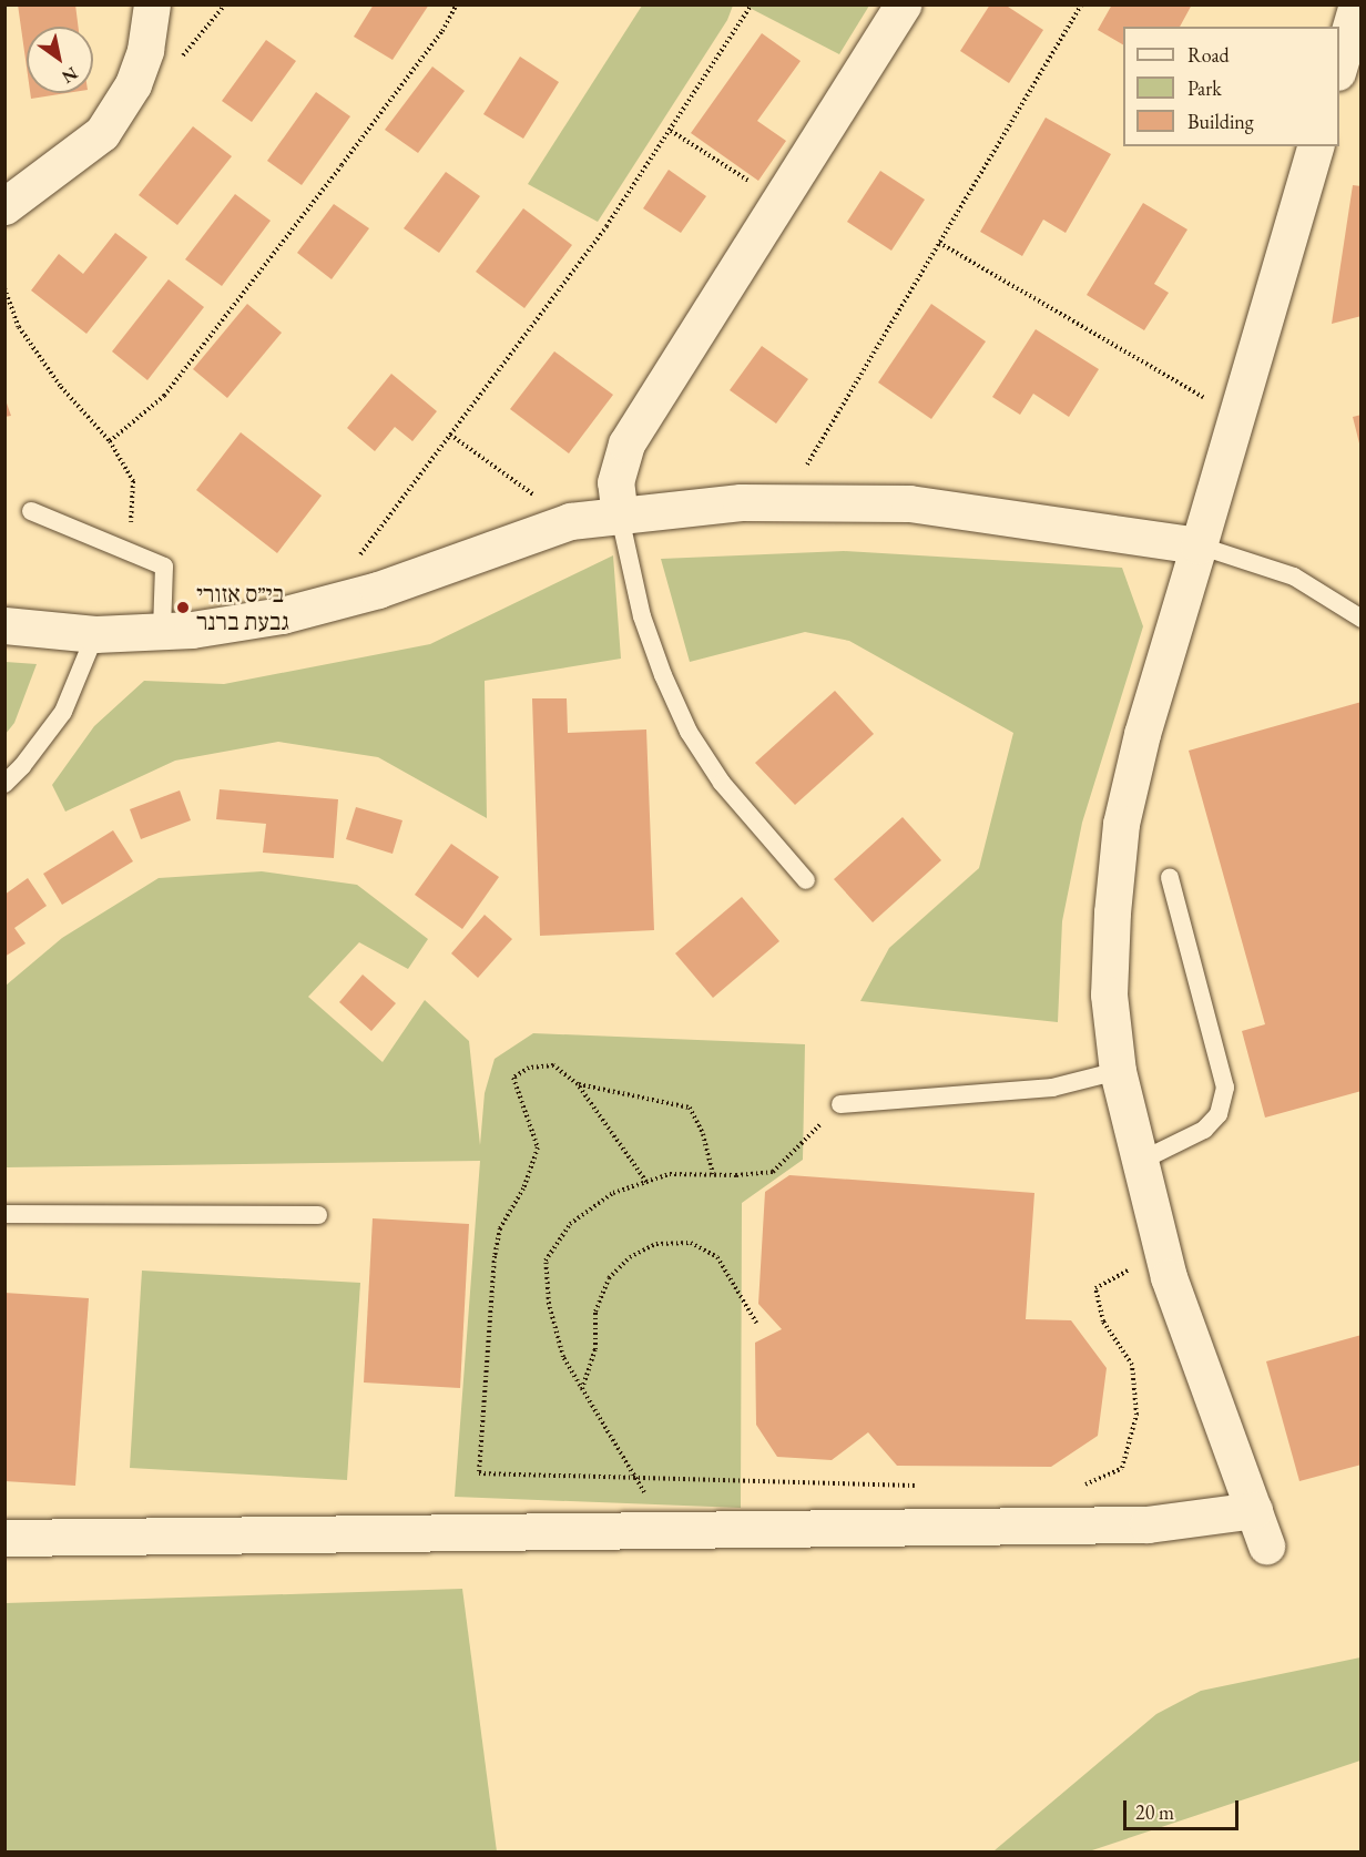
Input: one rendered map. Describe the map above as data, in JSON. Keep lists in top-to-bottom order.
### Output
{
  "places": ["בי״ס אזורי גבעת ברנר"],
  "legend": ["Road", "Park", "Building"],
  "scale_bar": "20 m",
  "north": "bottom right"
}
